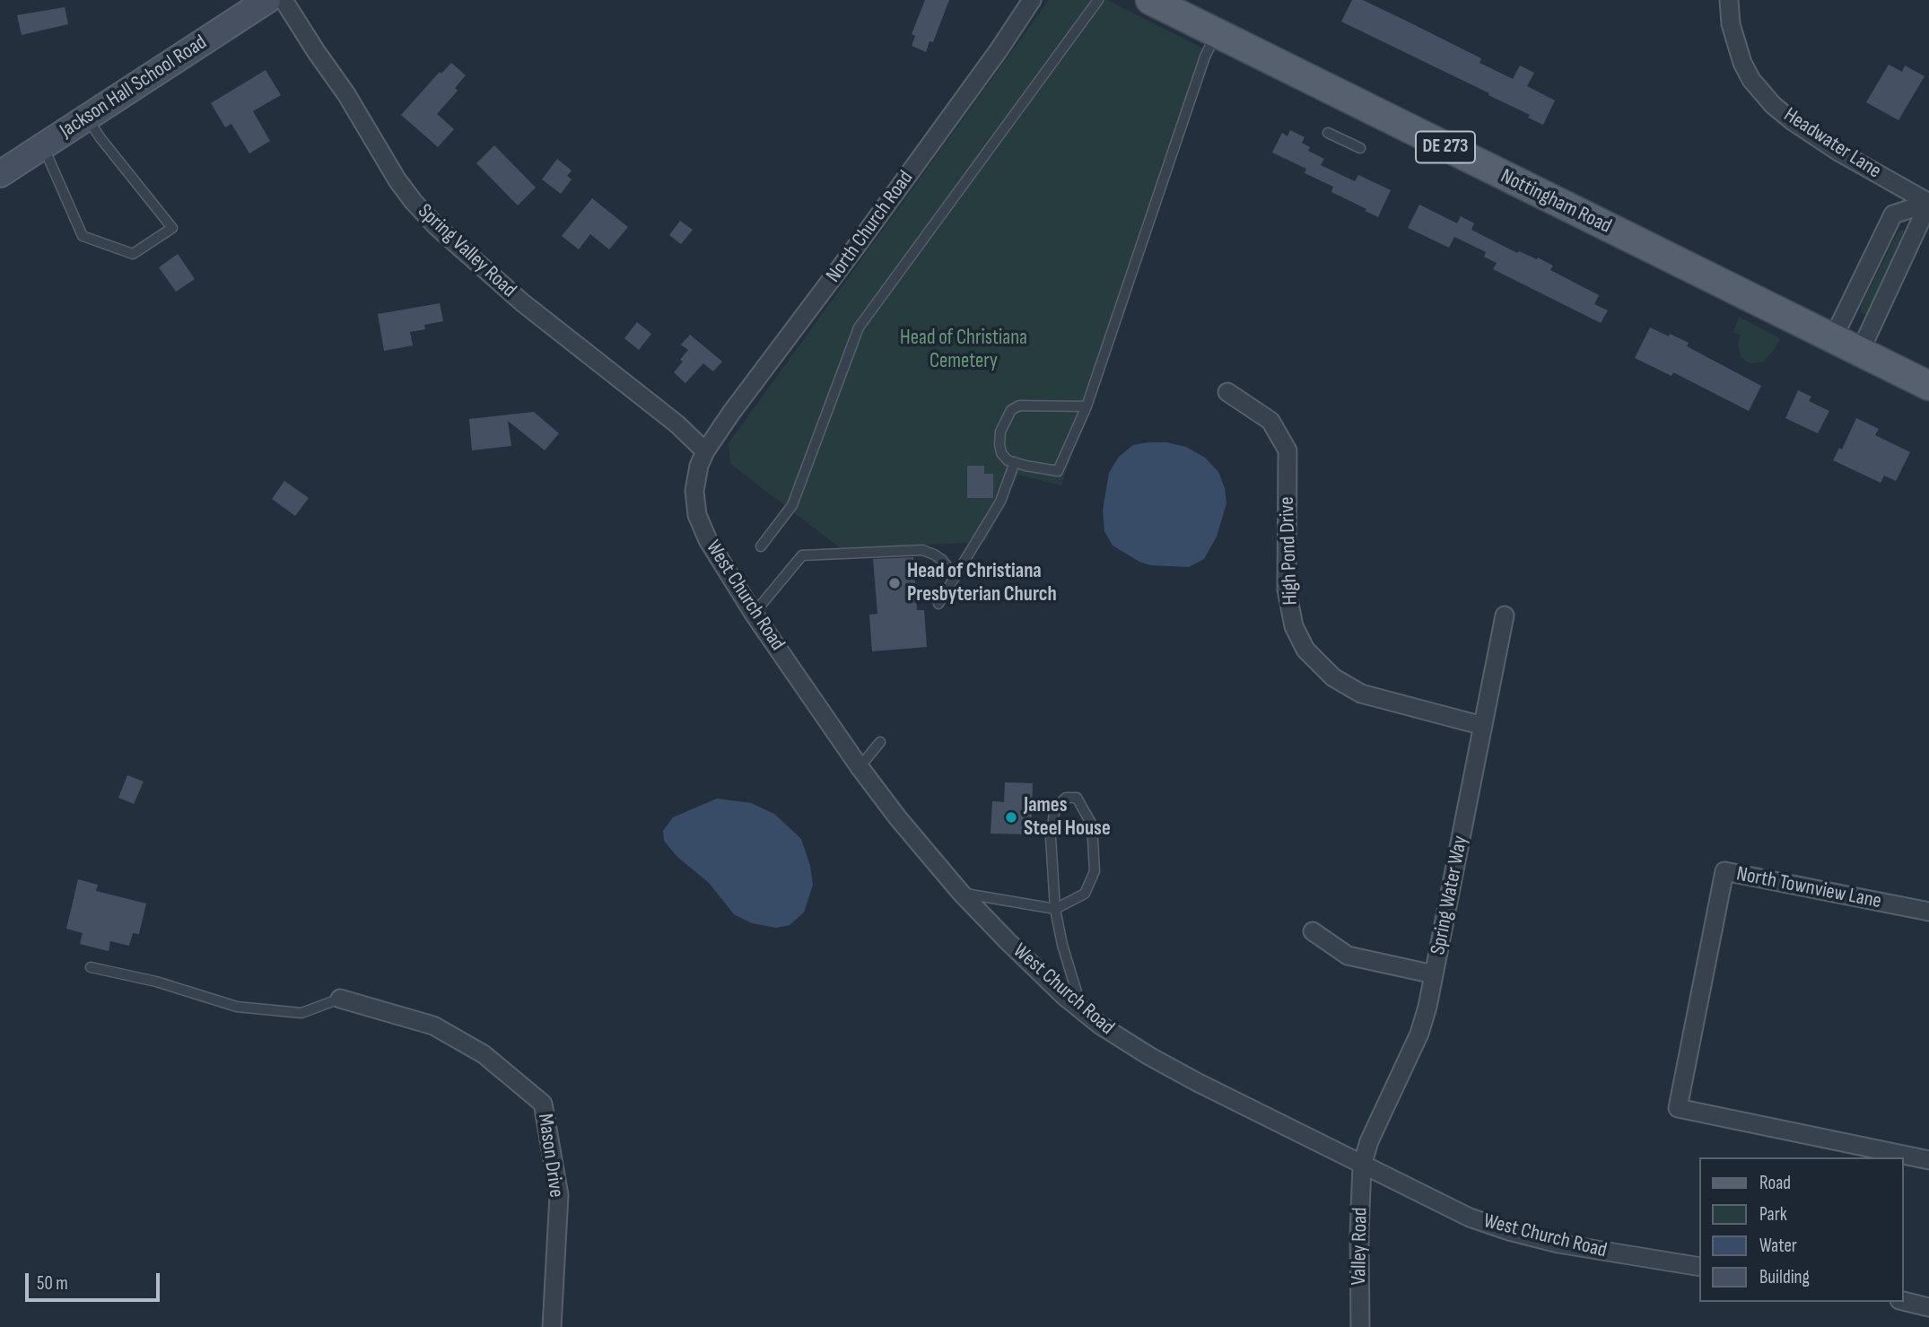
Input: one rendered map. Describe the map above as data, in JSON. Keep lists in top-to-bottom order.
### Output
{
  "streets": {
    "main road": ["DE 273", "Nottingham Road"],
    "street": [
      "Jackson Hall School Road",
      "Headwater Lane",
      "North Church Road",
      "Spring Valley Road",
      "High Pond Drive",
      "West Church Road",
      "North Townview Lane",
      "Spring Water Way",
      "Mason Drive",
      "Valley Road"
    ]
  },
  "crossings": [
    ["North Church Road", "Spring Valley Road"],
    ["North Church Road", "West Church Road"],
    ["Spring Valley Road", "West Church Road"],
    ["High Pond Drive", "Spring Water Way"],
    ["West Church Road", "Spring Water Way"],
    ["West Church Road", "Valley Road"],
    ["Spring Water Way", "Valley Road"]
  ],
  "parks": ["Head of Christiana Cemetery"],
  "places": ["Head of Christiana Presbyterian Church", "James Steel House"],
  "legend": [
    "Road",
    "Park",
    "Water",
    "Building"
  ],
  "scale_bar": "50 m"
}
